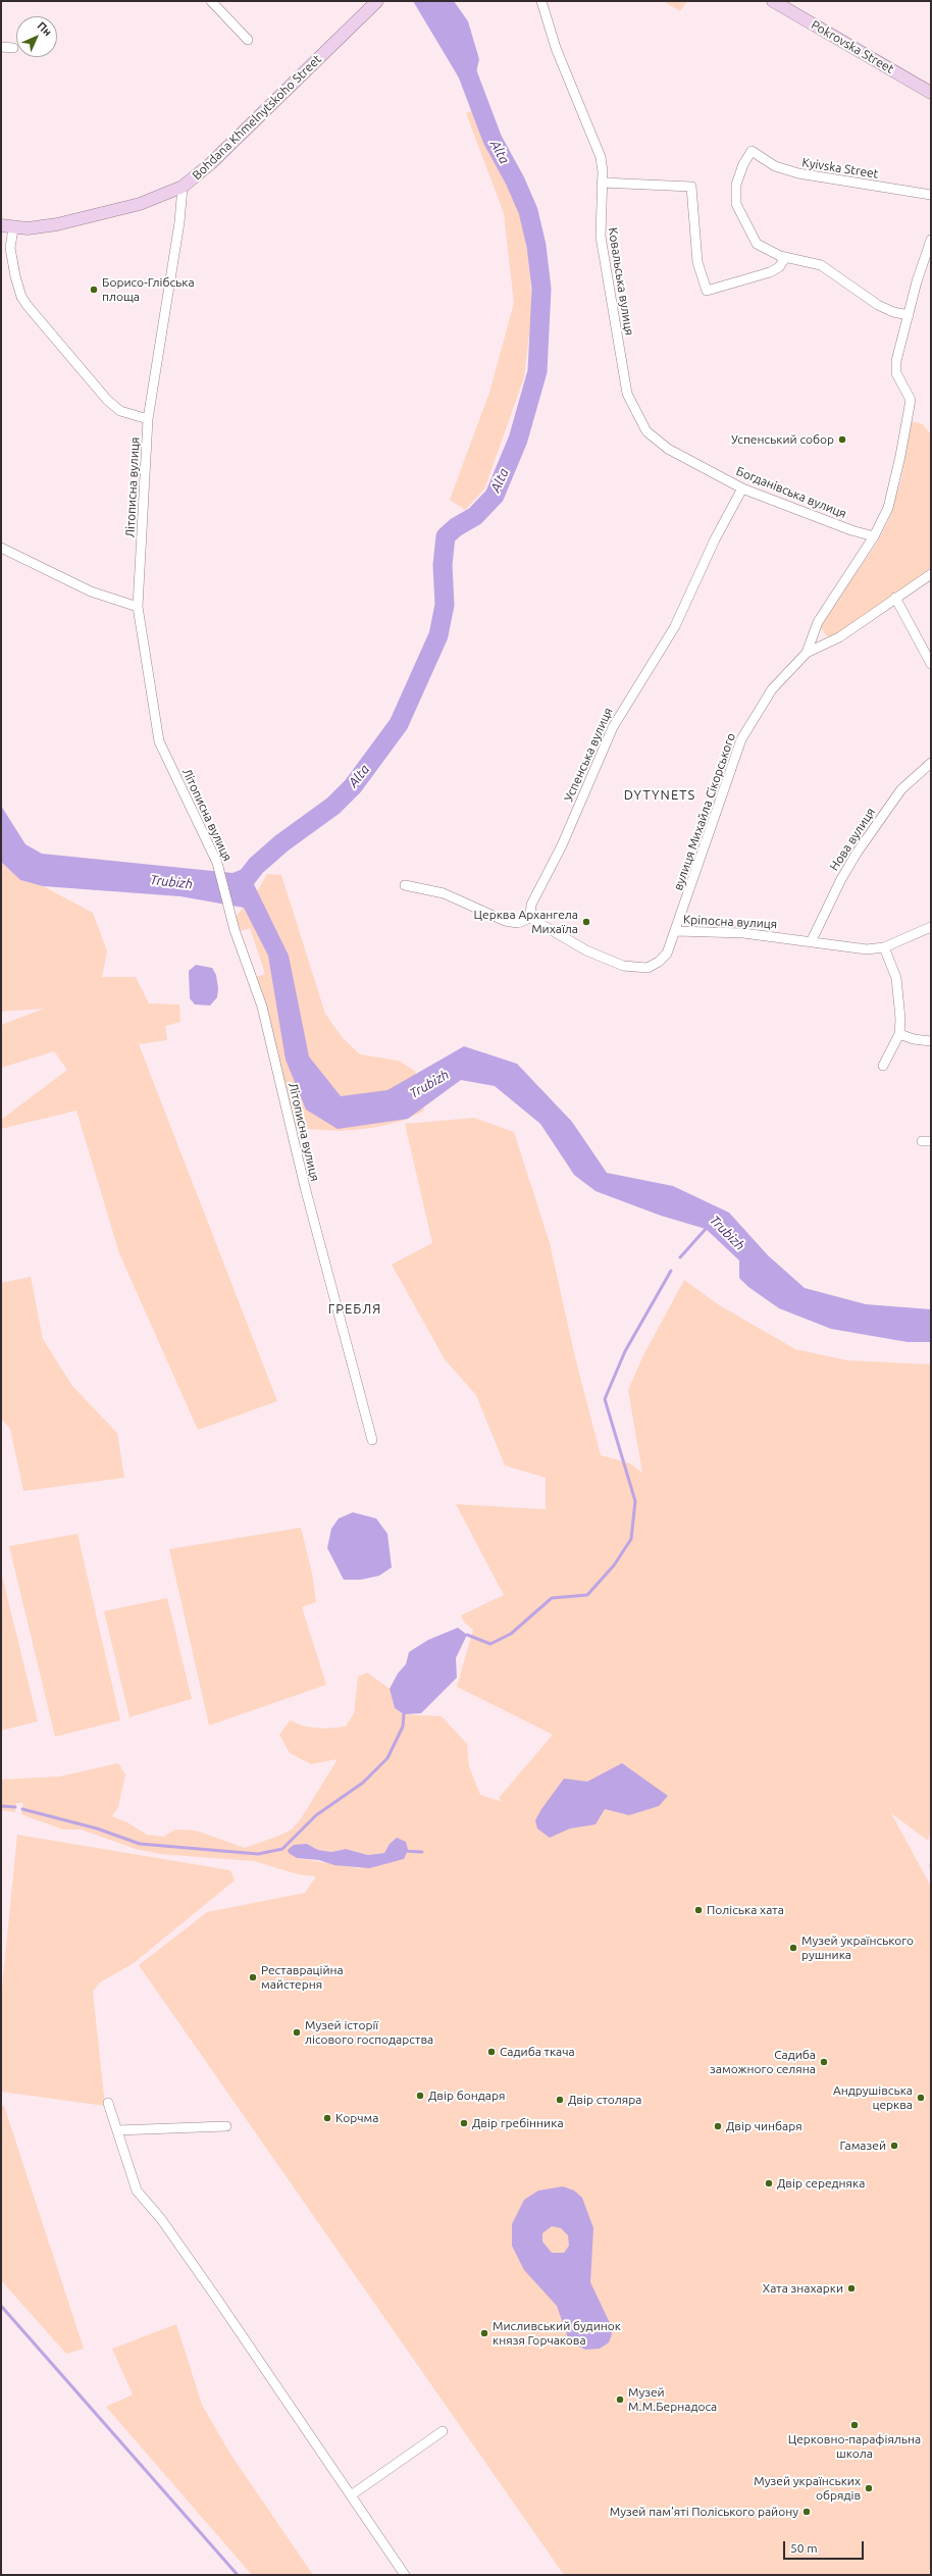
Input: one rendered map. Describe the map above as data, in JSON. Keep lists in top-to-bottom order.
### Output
{
  "streets": {
    "main road": ["Pokrovska Street", "Bohdana Khmelnytskoho Street"],
    "street": [
      "Kyivska Street",
      "Ковальська вулиця",
      "Літописна вулиця",
      "Богданівська вулиця",
      "Успенська вулиця",
      "вулиця Михайла Сікорського",
      "Нова вулиця",
      "Кріпосна вулиця"
    ]
  },
  "crossings": [
    ["Bohdana Khmelnytskoho Street", "Літописна вулиця"],
    ["Ковальська вулиця", "Богданівська вулиця"],
    ["Богданівська вулиця", "Успенська вулиця"],
    ["Богданівська вулиця", "вулиця Михайла Сікорського"],
    ["Успенська вулиця", "Кріпосна вулиця"],
    ["вулиця Михайла Сікорського", "Кріпосна вулиця"],
    ["Нова вулиця", "Кріпосна вулиця"]
  ],
  "districts": ["DYTYNETS", "ГРЕБЛЯ"],
  "water": ["Alta", "Trubizh"],
  "places": [
    "Борисо-Глібська площа",
    "Успенський собор",
    "Церква Архангела Михаїла",
    "Поліська хата",
    "Музей українського рушника",
    "Реставраційна майстерня",
    "Музей історії лісового господарства",
    "Садиба ткача",
    "Садиба заможного селяна",
    "Двір бондаря",
    "Андрушівська церква",
    "Двір столяра",
    "Корчма",
    "Двір гребінника",
    "Двір чинбаря",
    "Гамазей",
    "Двір середняка",
    "Хата знахарки",
    "Мисливський будинок князя Горчакова",
    "Музей М.М.Бернадоса",
    "Церковно-парафіяльна школа",
    "Музей українських обрядів",
    "Музей пам'яті Поліського району"
  ],
  "scale_bar": "50 m",
  "north": "top right"
}
